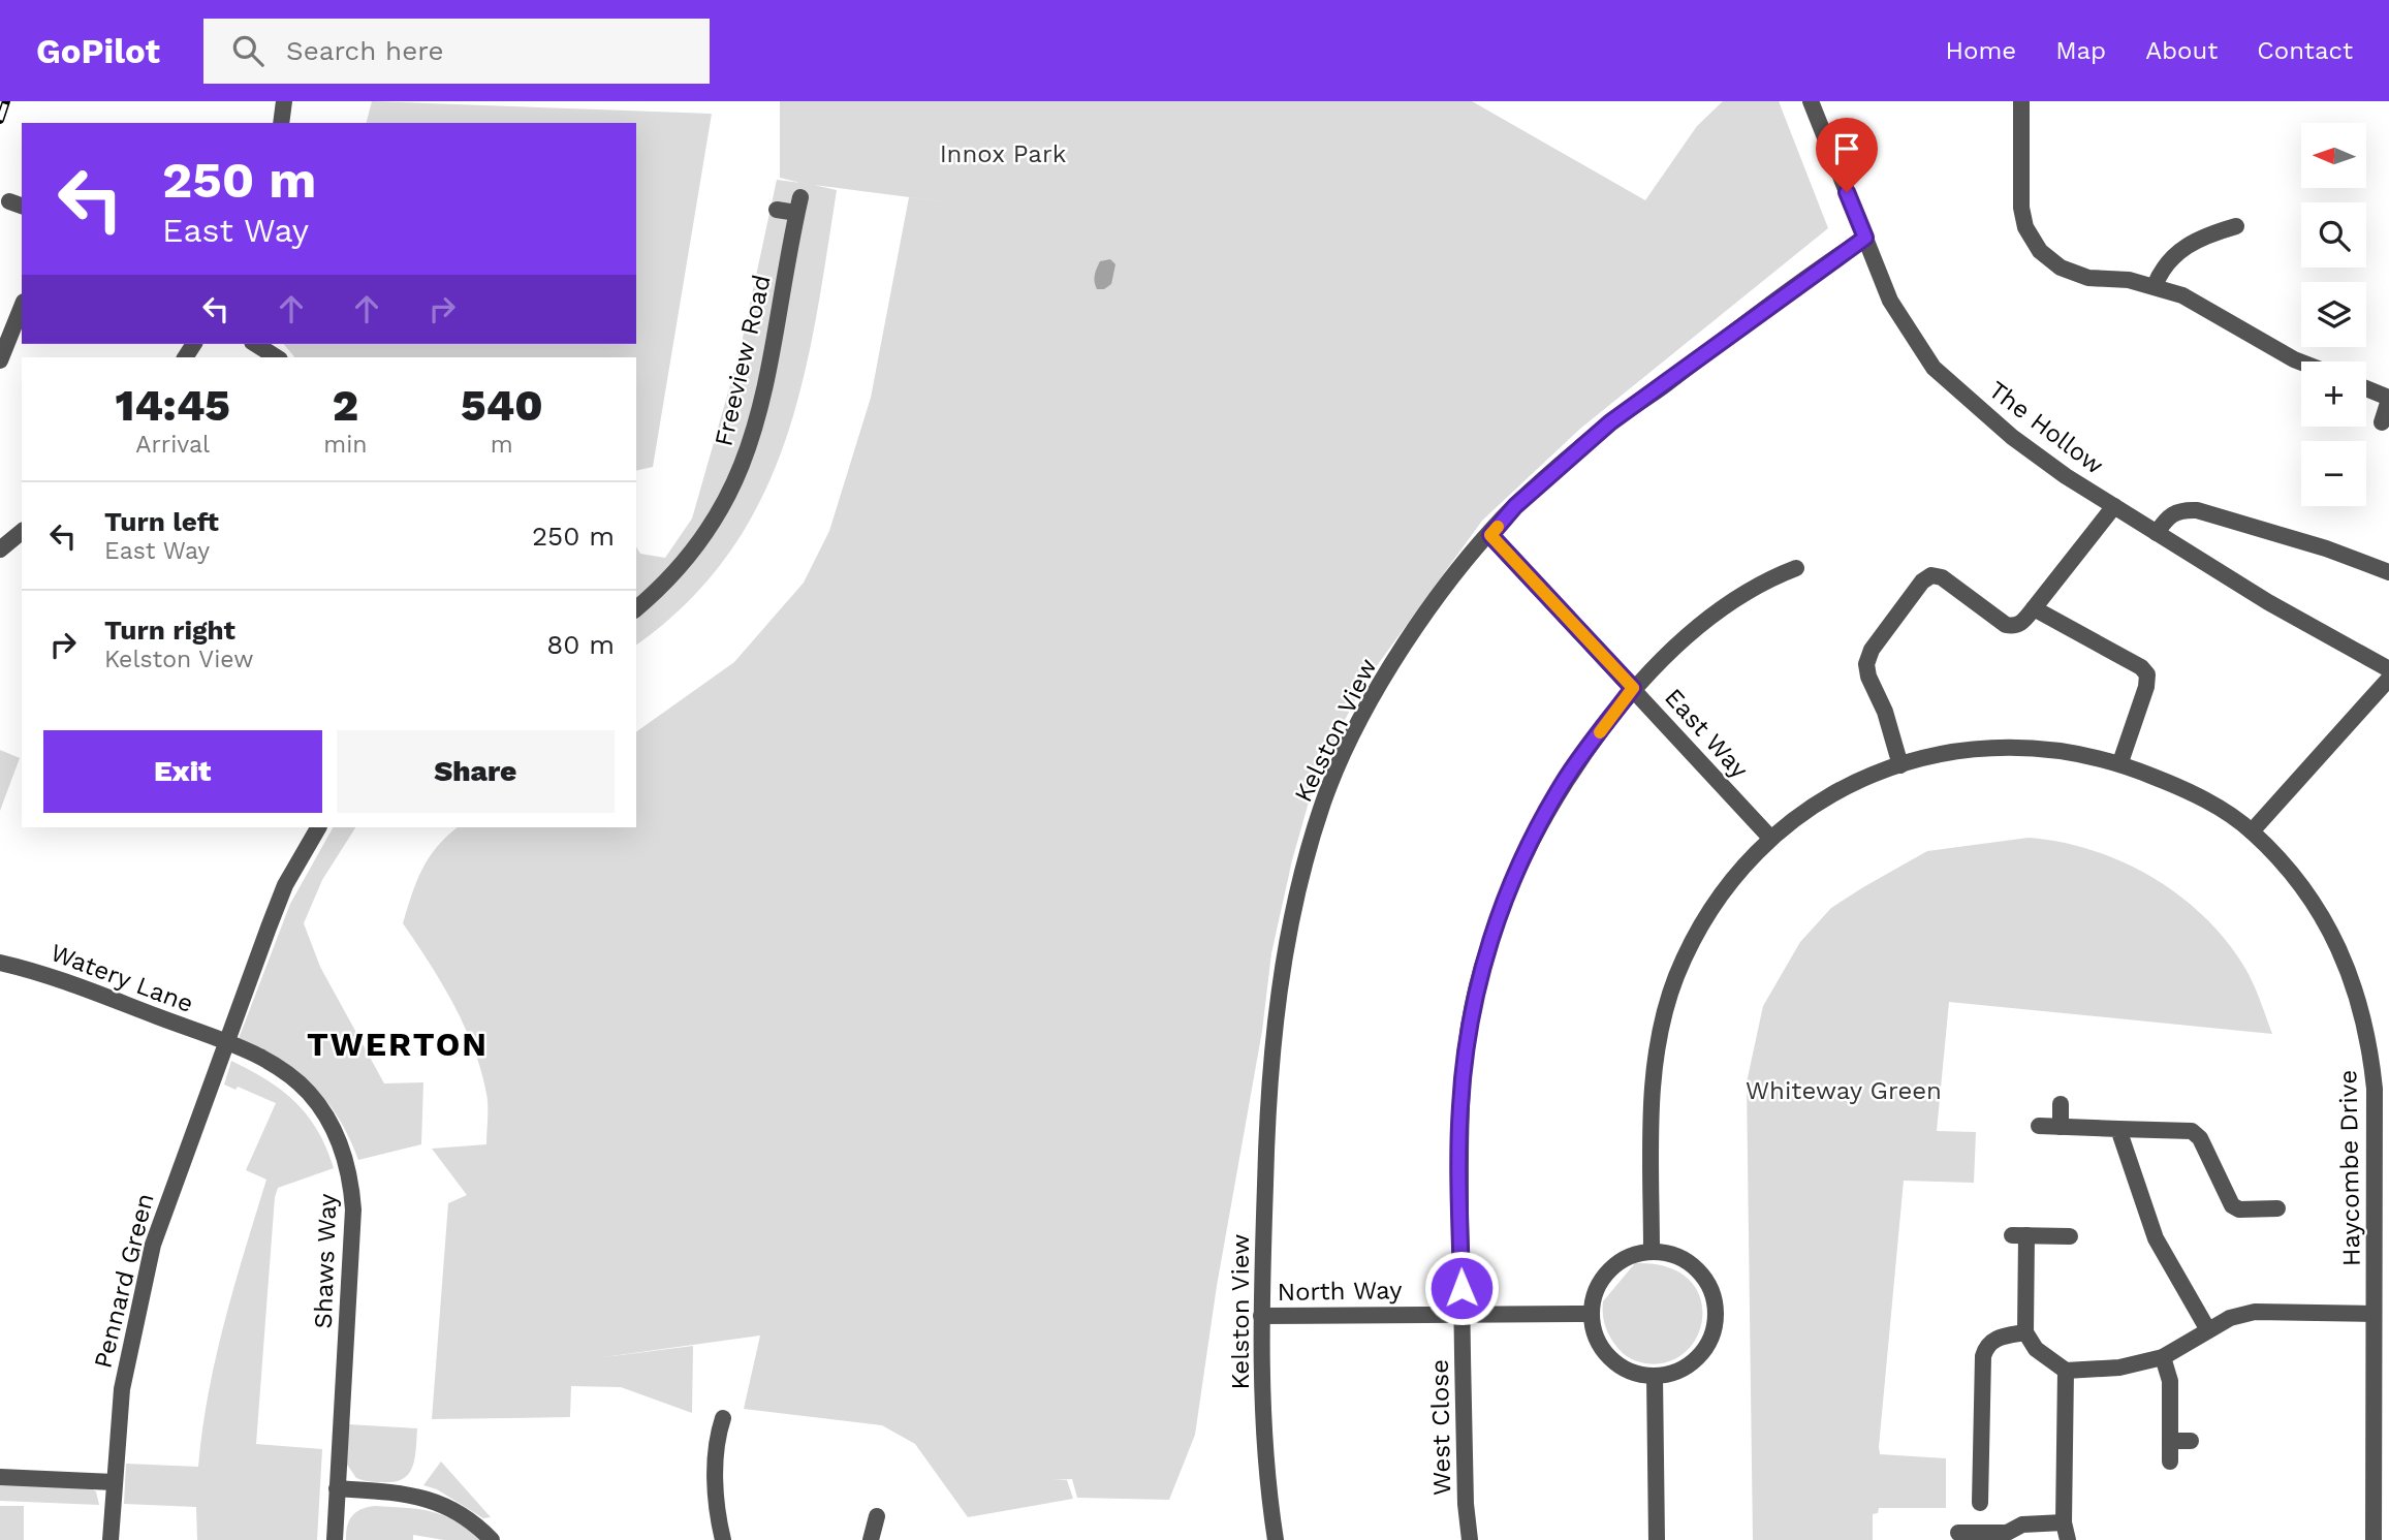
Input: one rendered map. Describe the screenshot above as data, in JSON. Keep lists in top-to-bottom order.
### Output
{
  "streets": {
    "street": [
      "Freeview Road",
      "The Hollow",
      "Kelston View",
      "East Way",
      "Watery Lane",
      "Haycombe Drive",
      "Shaws Way",
      "Pennard Green",
      "North Way",
      "West Close"
    ]
  },
  "crossings": [
    ["The Hollow", "Kelston View"],
    ["Kelston View", "East Way"],
    ["Kelston View", "North Way"],
    ["East Way", "Haycombe Drive"],
    ["East Way", "West Close"],
    ["Watery Lane", "Shaws Way"],
    ["Watery Lane", "Pennard Green"],
    ["Haycombe Drive", "North Way"],
    ["Shaws Way", "Pennard Green"],
    ["North Way", "West Close"]
  ],
  "districts": ["TWERTON"],
  "parks": ["Innox Park", "Whiteway Green"],
  "north": "left",
  "page": {
    "header": "GoPilot",
    "search": "Search here",
    "nav": [
      "Home",
      "Map",
      "About",
      "Contact"
    ],
    "map_buttons": ["+", "−"],
    "turn": ["250 m", "East Way"],
    "eta": [
      "14:45",
      "Arrival",
      "2",
      "min",
      "540",
      "m"
    ],
    "list": [
      {
        "name": "Turn left",
        "note": "East Way",
        "value": "250 m"
      },
      {
        "name": "Turn right",
        "note": "Kelston View",
        "value": "80 m"
      }
    ],
    "buttons": ["Exit", "Share"]
  }
}
